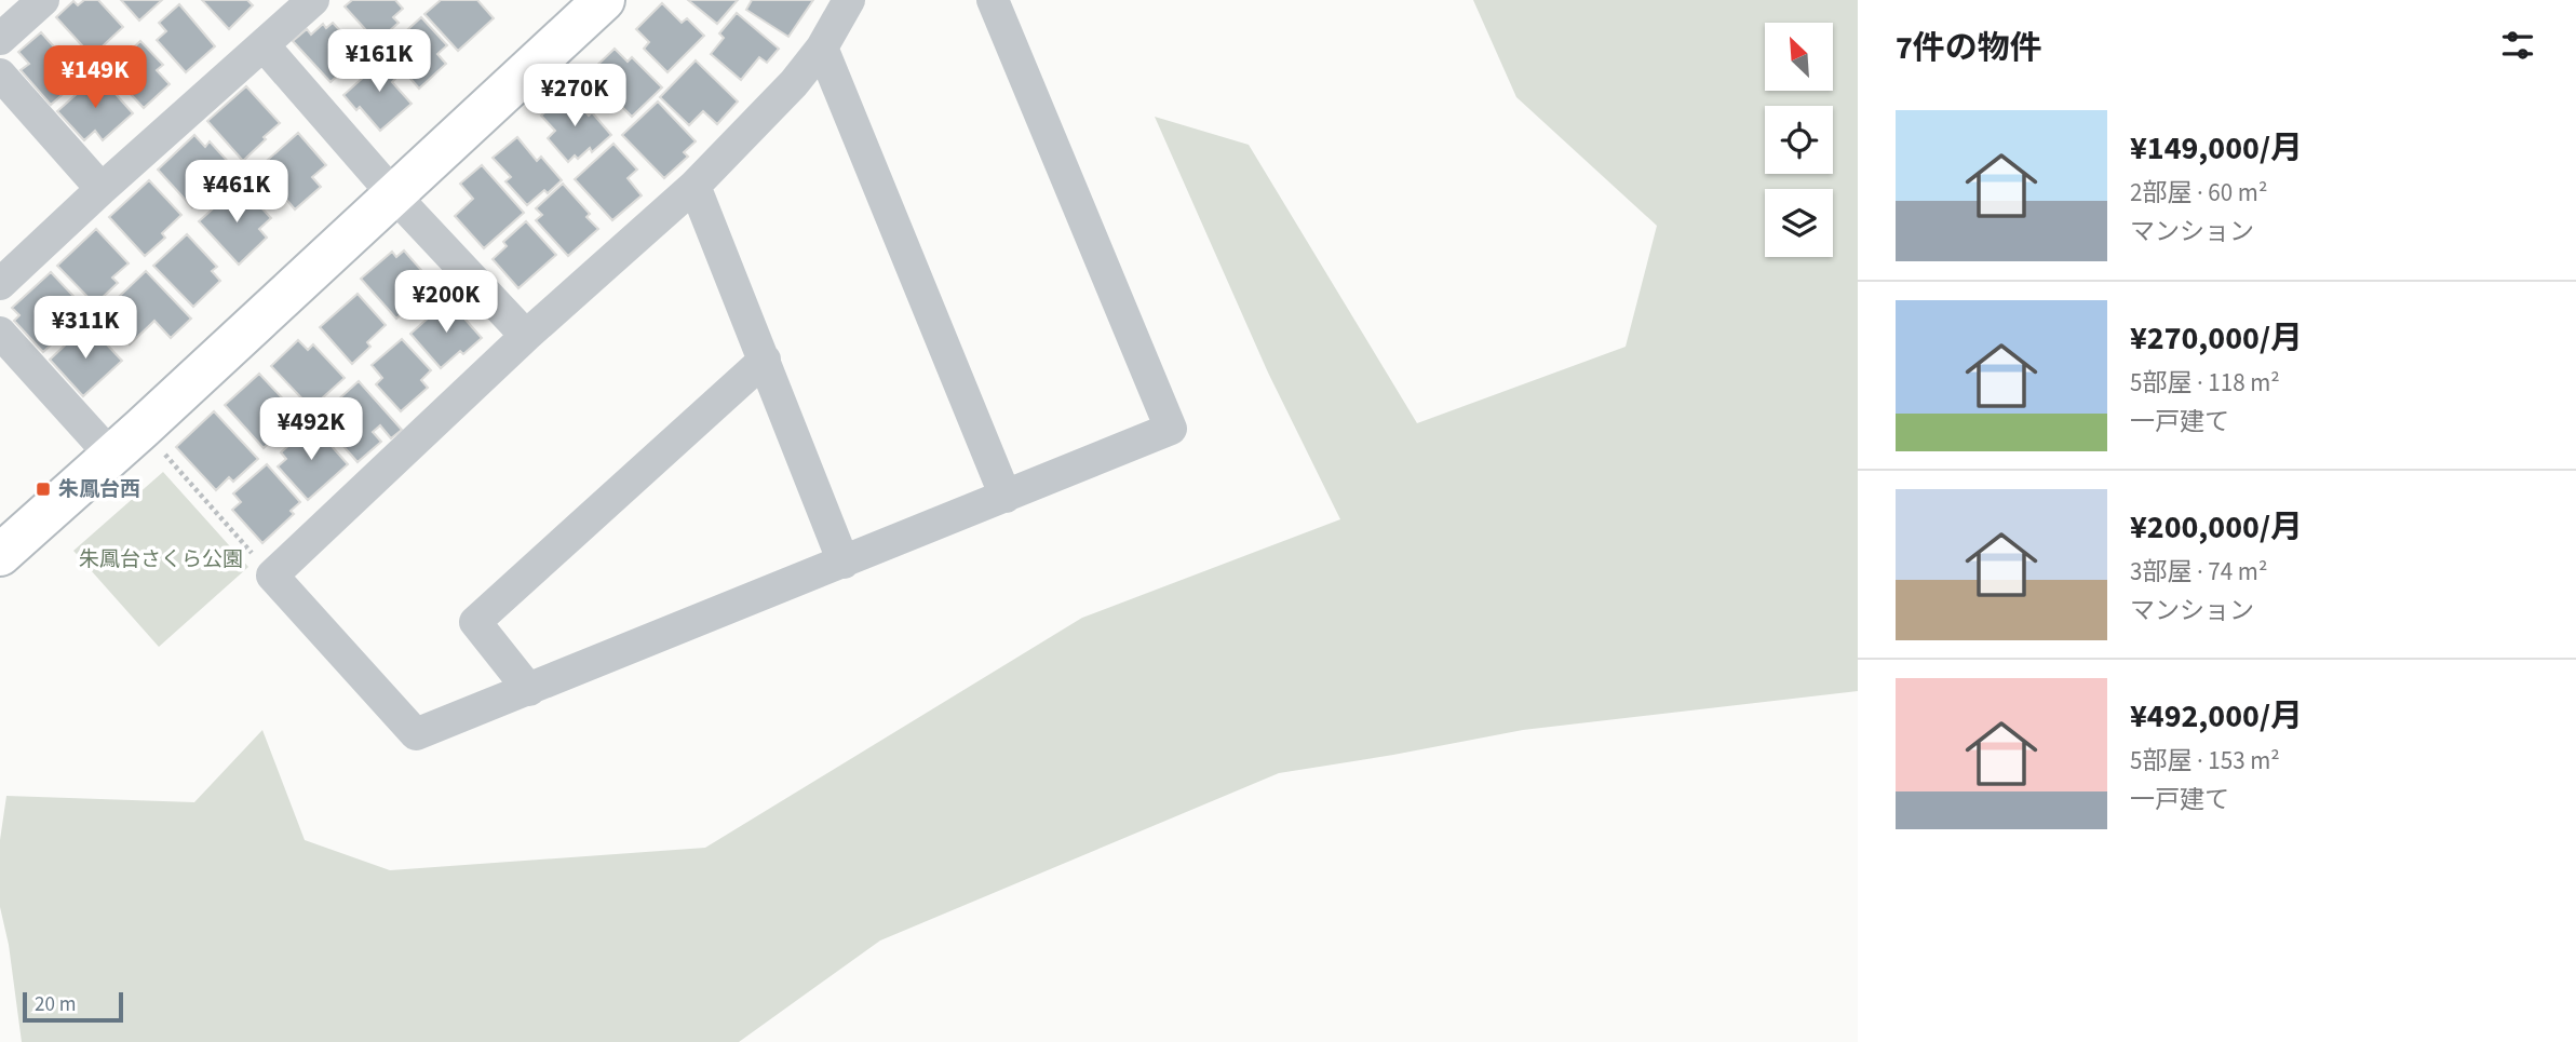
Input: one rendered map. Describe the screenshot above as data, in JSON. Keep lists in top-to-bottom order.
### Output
{
  "parks": ["朱鳳台さくら公園"],
  "places": {
    "transit": ["朱鳳台西"]
  },
  "scale_bar": "20 m",
  "north": "top left",
  "page": {
    "heading": "7件の物件",
    "price": [
      "¥161K",
      "¥149K",
      "¥270K",
      "¥461K",
      "¥200K",
      "¥311K",
      "¥492K"
    ],
    "list": [
      {
        "name": "¥149,000/月",
        "note": "2部屋 · 60 m² · マンション"
      },
      {
        "name": "¥270,000/月",
        "note": "5部屋 · 118 m² · 一戸建て"
      },
      {
        "name": "¥200,000/月",
        "note": "3部屋 · 74 m² · マンション"
      },
      {
        "name": "¥492,000/月",
        "note": "5部屋 · 153 m² · 一戸建て"
      }
    ],
    "scale": "20 m"
  }
}
